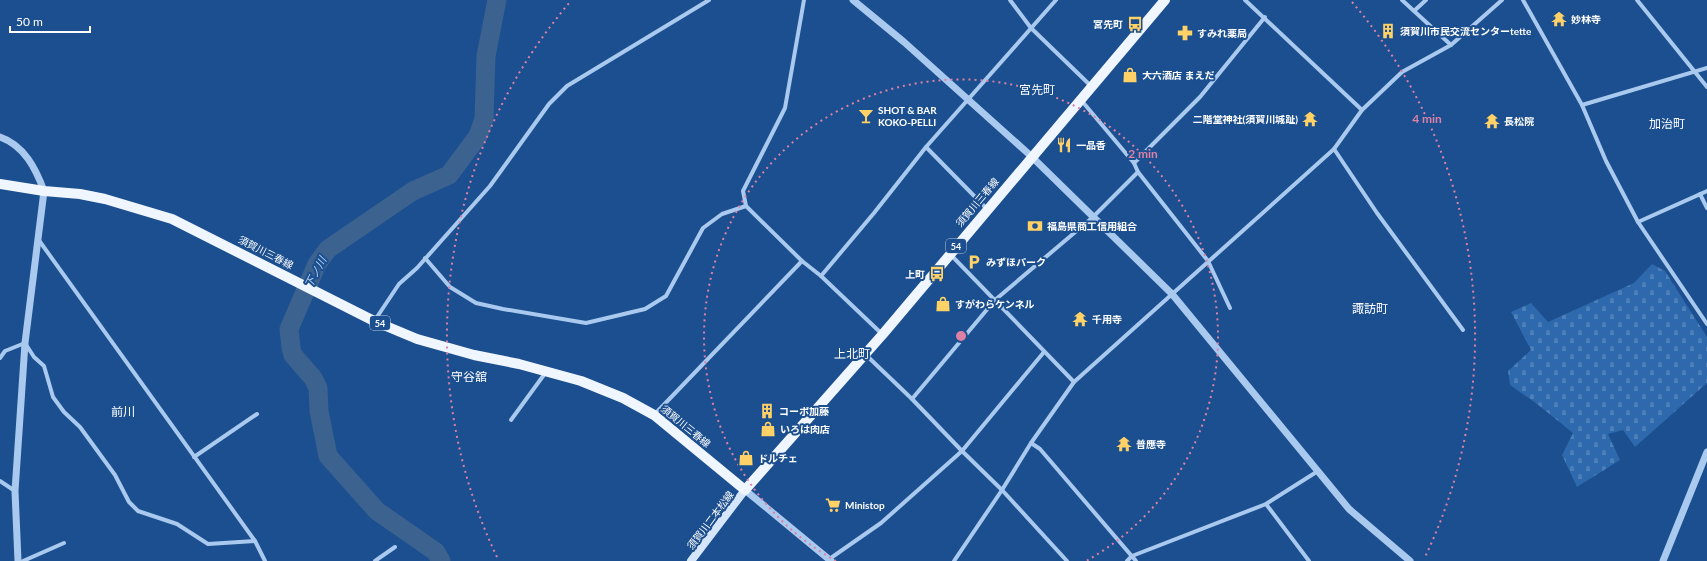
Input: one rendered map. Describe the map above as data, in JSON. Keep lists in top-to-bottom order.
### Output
{
  "streets": {
    "main road": ["須賀川三春線", "54", "須賀川二本松線"]
  },
  "crossings": [
    ["須賀川三春線", "須賀川二本松線"]
  ],
  "districts": [
    "宮先町",
    "加治町",
    "諏訪町",
    "上北町",
    "守谷舘",
    "前川"
  ],
  "water": ["下ノ川"],
  "places": {
    "temple": [
      "妙林寺",
      "二階堂神社(須賀川城趾)",
      "長松院",
      "千用寺",
      "普應寺"
    ],
    "bus stop": ["宮先町", "上町"],
    "building": ["須賀川市民交流センターtette", "コーポ加藤"],
    "pharmacy": ["すみれ薬局"],
    "shop": [
      "大六酒店 まえだ",
      "すがわらケンネル",
      "いろは肉店",
      "ドルチェ"
    ],
    "bar": ["SHOT & BAR KOKO-PELLI"],
    "restaurant": ["一品香"],
    "bank": ["福島県商工信用組合"],
    "parking": ["みずほパーク"],
    "supermarket": ["Ministop"]
  },
  "scale_bar": "50 m",
  "rings": ["4 min", "2 min"]
}
